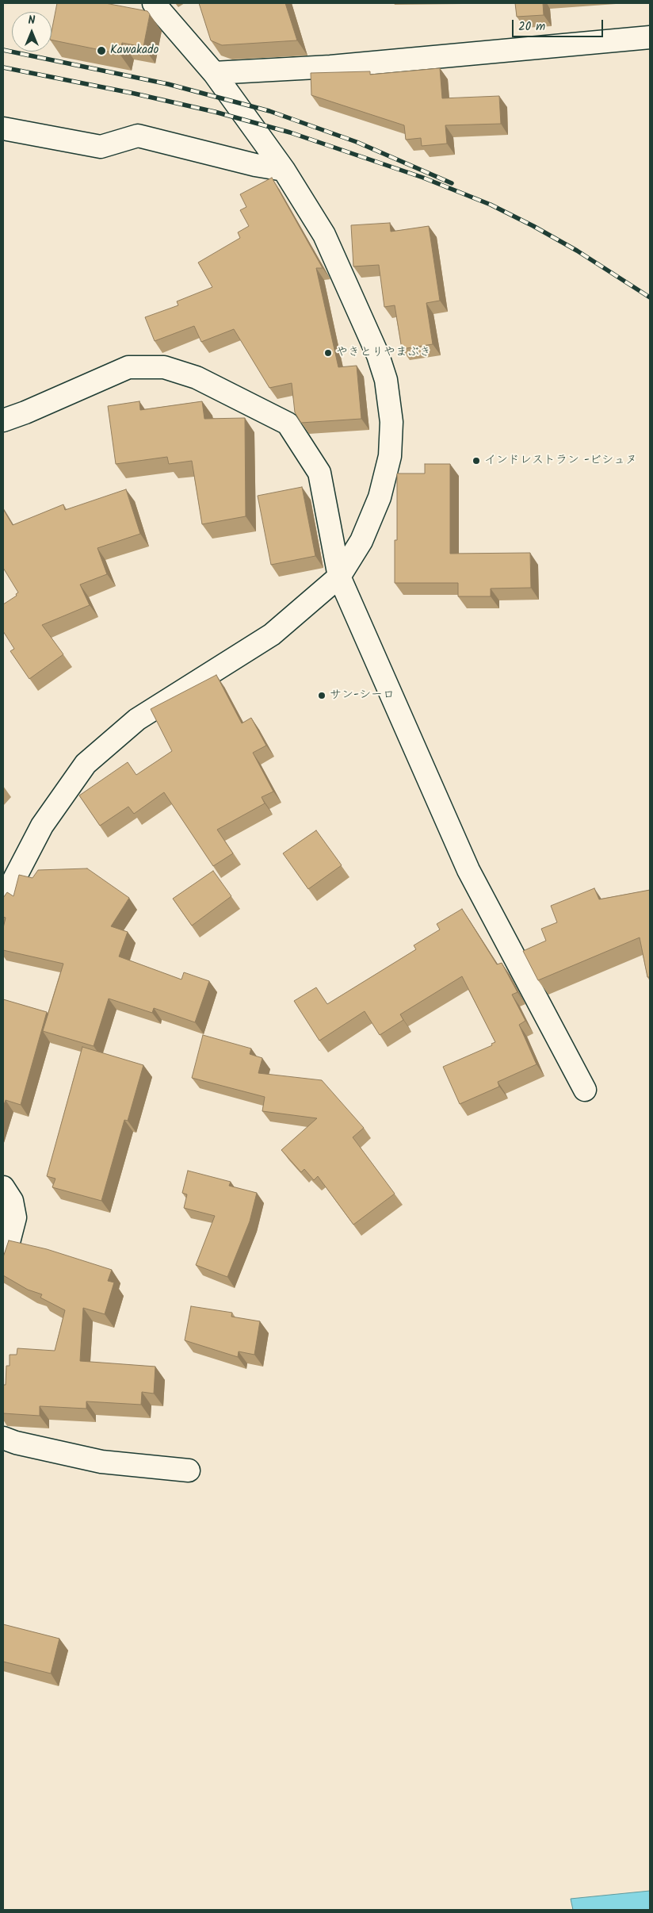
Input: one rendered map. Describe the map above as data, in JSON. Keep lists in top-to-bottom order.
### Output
{
  "places": [
    "Kawakado",
    "やきとりやまぶき",
    "インドレストラン -ビシュヌ",
    "サン-シーロ"
  ],
  "scale_bar": "20 m",
  "north": "top"
}
